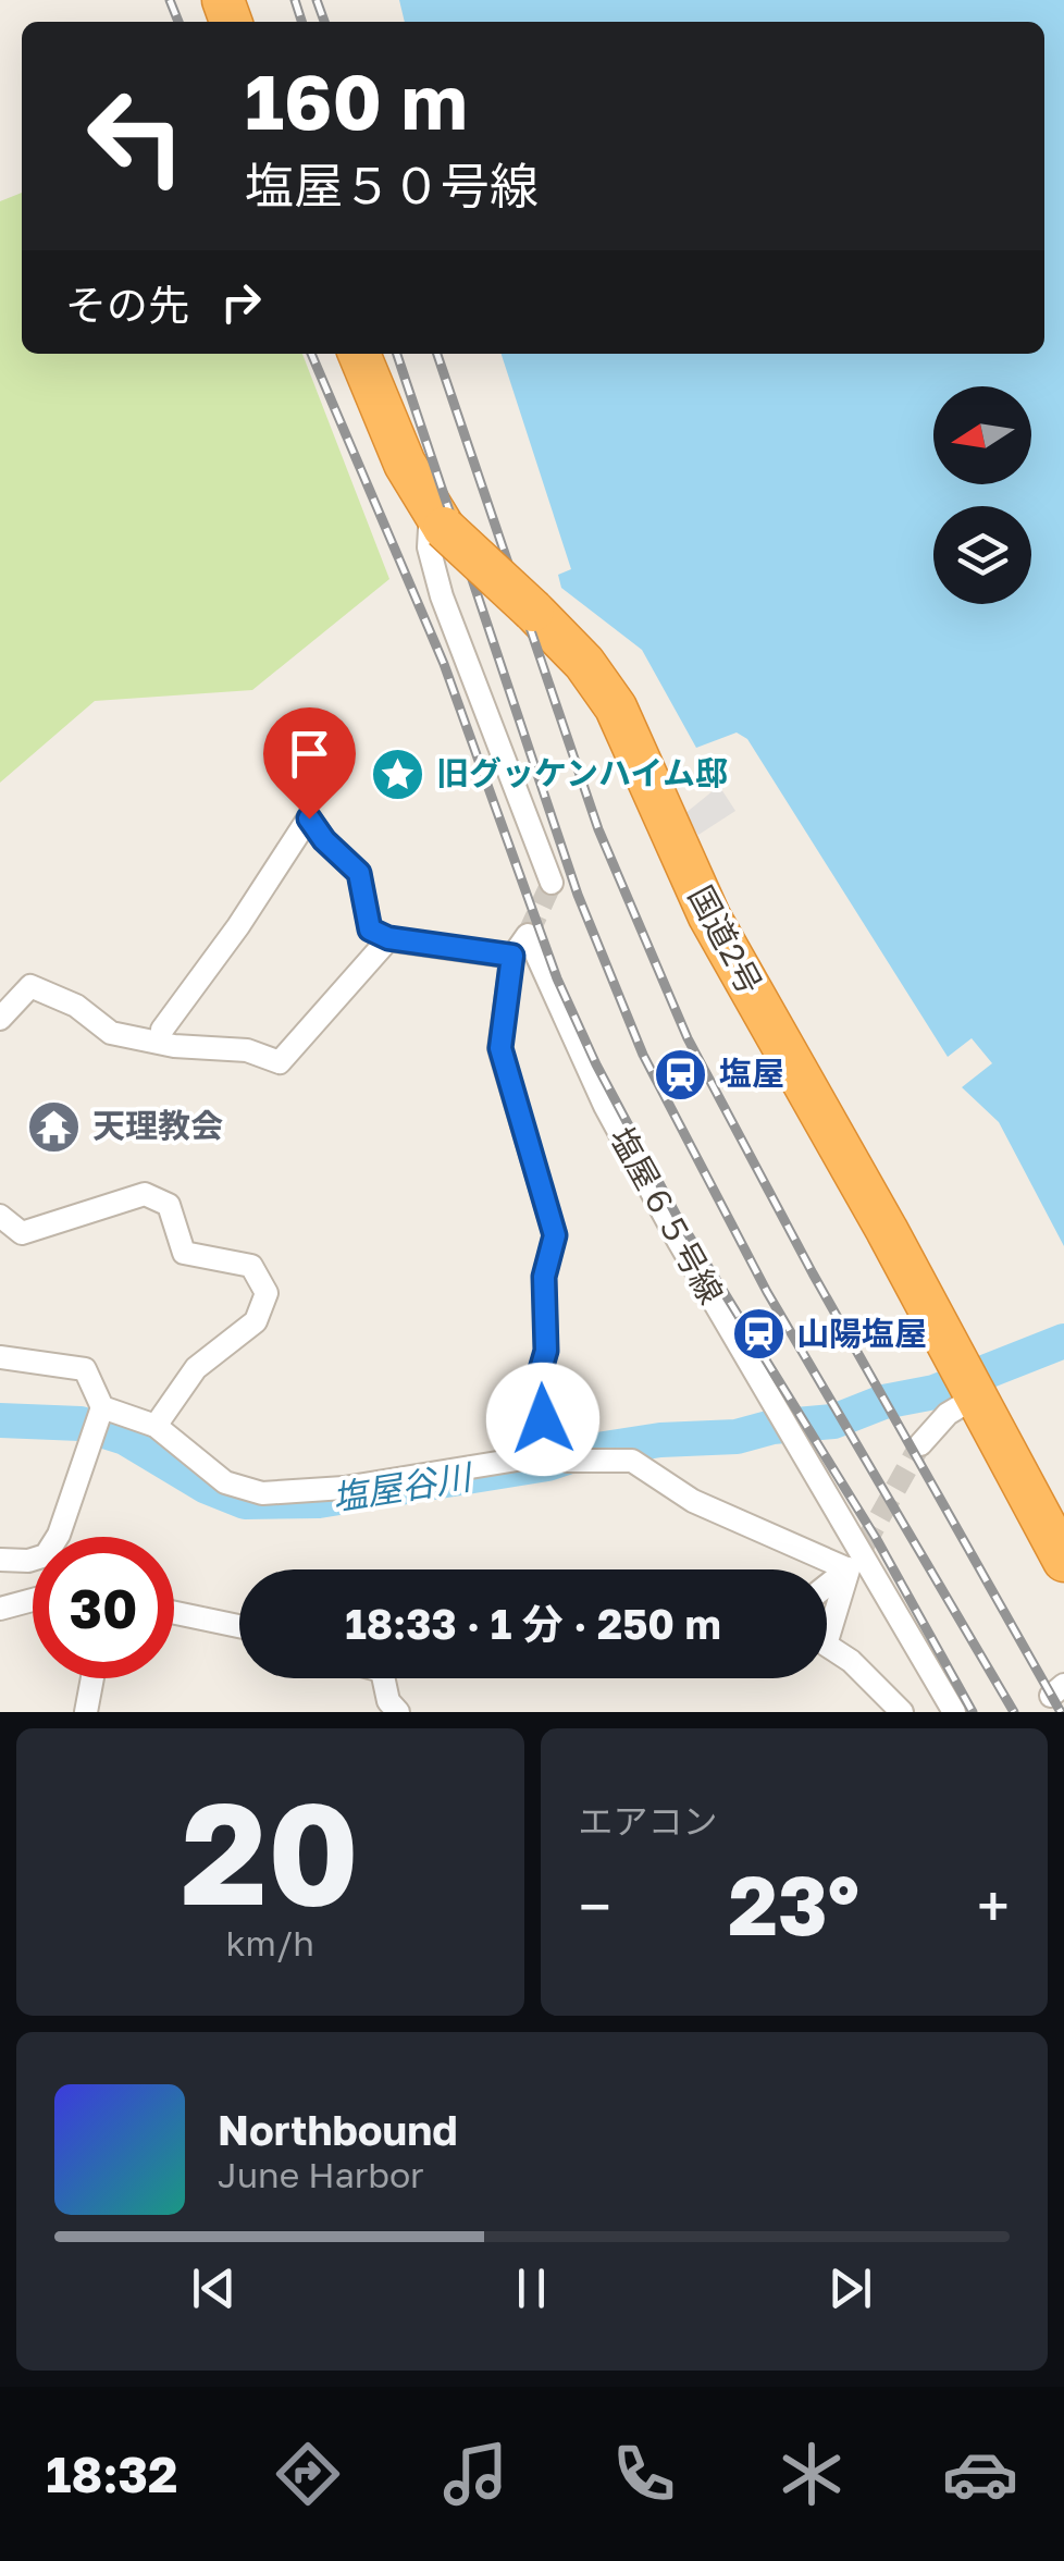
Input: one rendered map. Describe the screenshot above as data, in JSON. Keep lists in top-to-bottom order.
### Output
{
  "streets": {
    "highway": ["国道2号"],
    "street": ["塩屋６５号線"]
  },
  "water": ["塩屋谷川"],
  "places": {
    "place": ["旧グッケンハイム邸"],
    "station": ["塩屋", "山陽塩屋"],
    "temple": ["天理教会"]
  },
  "north": "left",
  "page": {
    "turn": ["160 m", "塩屋５０号線"],
    "then": "その先",
    "limit": "30",
    "trip": "18:33 · 1 分 · 250 m",
    "tile": [
      ["20", "km/h"],
      "エアコン"
    ],
    "heat": ["−", "23°", "+"],
    "song": ["Northbound", "June Harbor"],
    "tabs": "18:32"
  }
}
